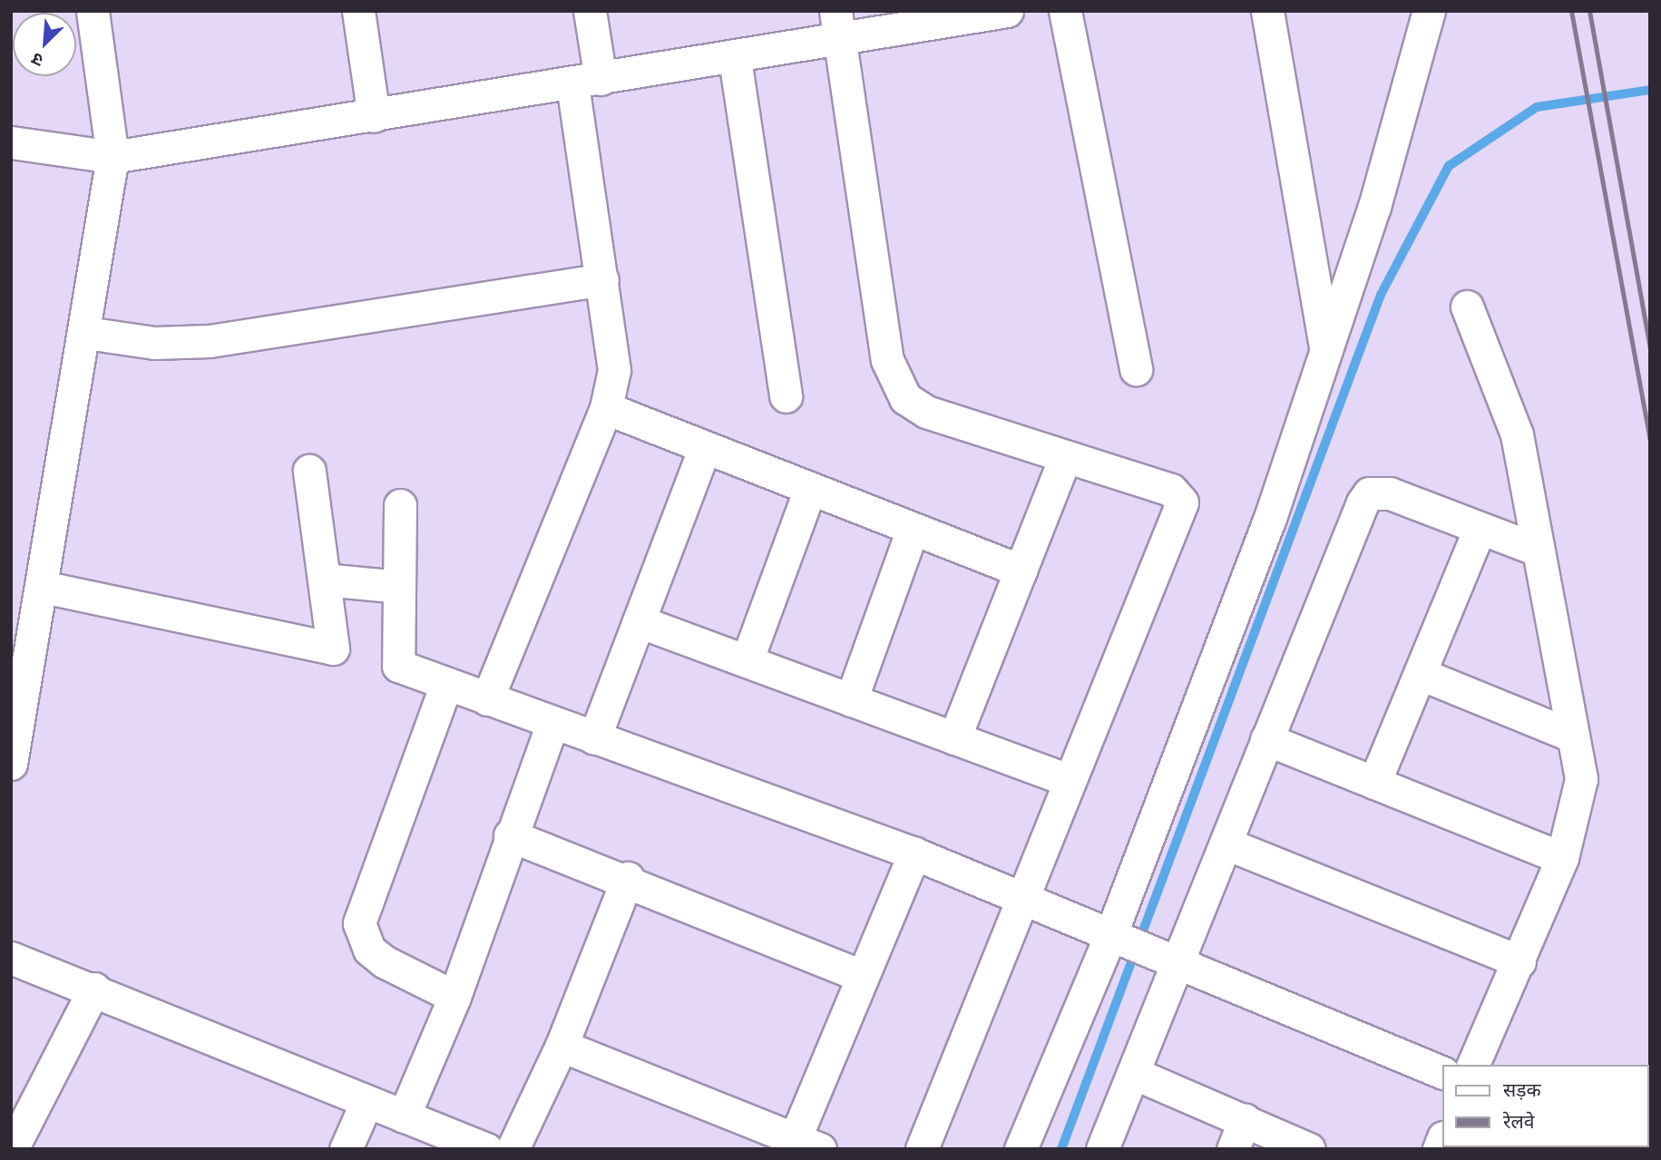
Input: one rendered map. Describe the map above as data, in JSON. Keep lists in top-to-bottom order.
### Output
{
  "legend": ["सड़क", "रेलवे"],
  "north": "bottom left"
}
